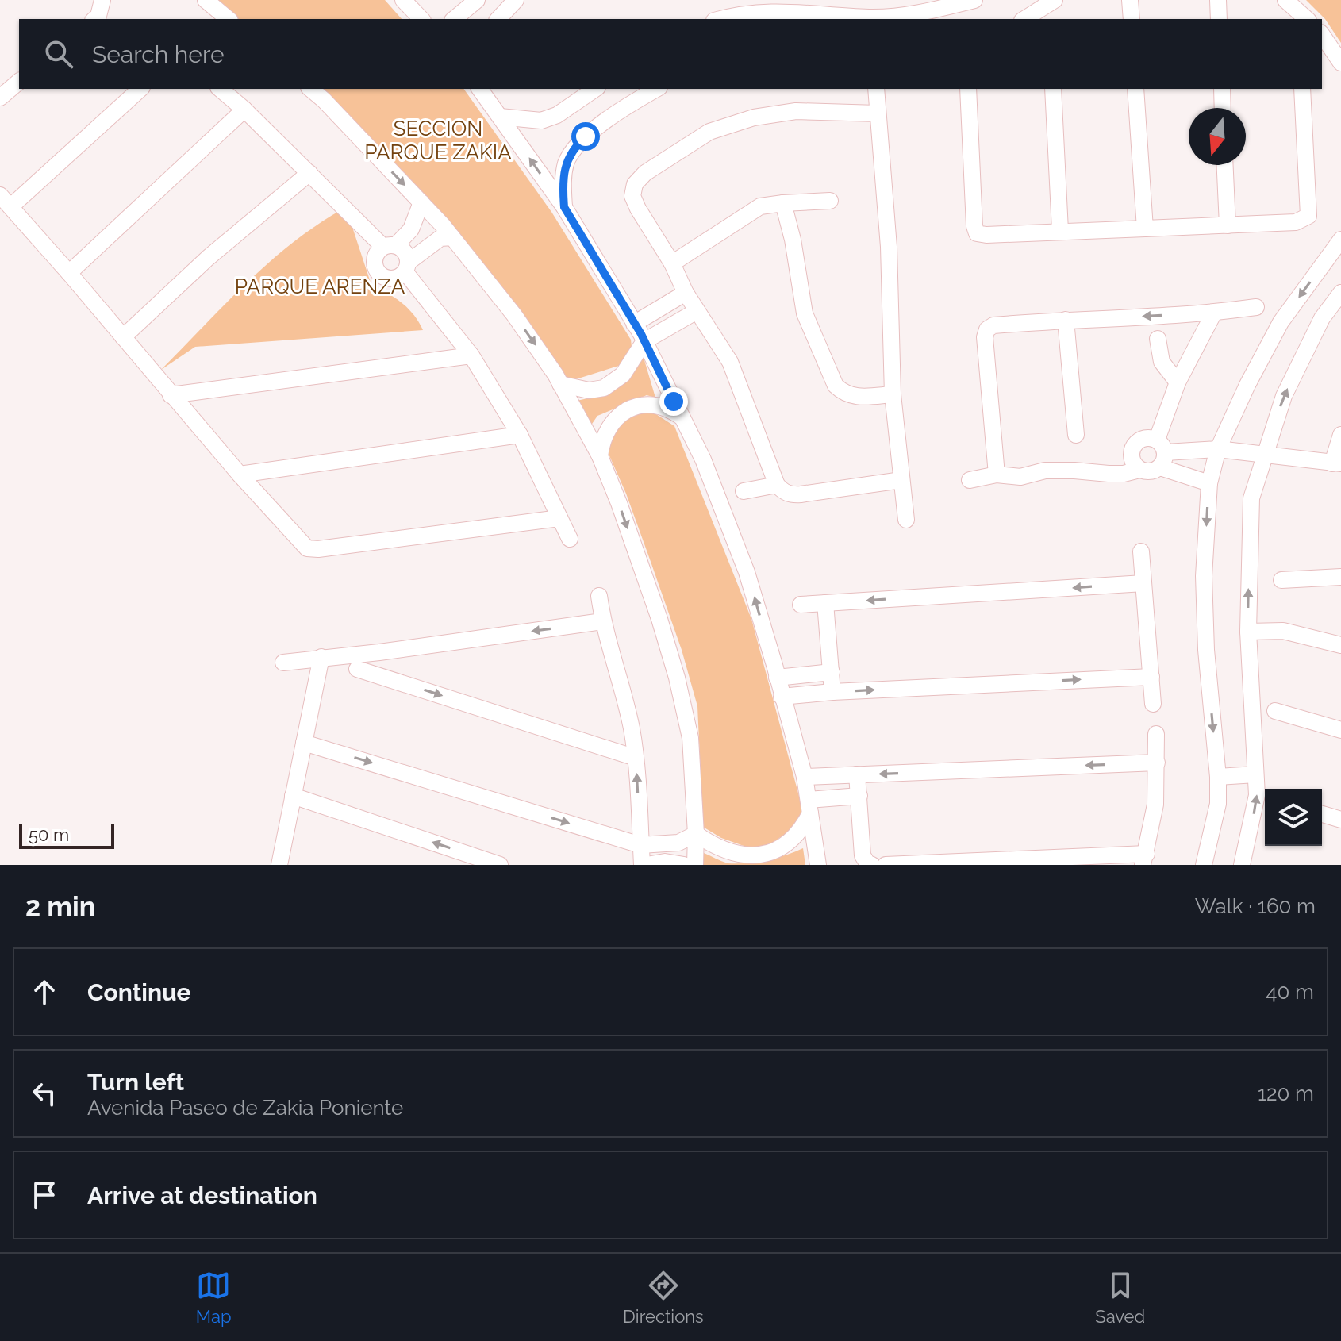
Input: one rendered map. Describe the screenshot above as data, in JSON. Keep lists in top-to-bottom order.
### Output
{
  "parks": ["SECCION PARQUE ZAKIA", "PARQUE ARENZA"],
  "scale_bar": "50 m",
  "north": "bottom",
  "page": {
    "search": "Search here",
    "scale": "50 m",
    "heading": ["2 min", "Walk · 160 m"],
    "list": [
      ["Continue", "40 m"],
      ["Turn left", "Avenida Paseo de Zakia Poniente", "120 m"],
      "Arrive at destination"
    ],
    "nav": ["Map", "Directions", "Saved"]
  }
}
